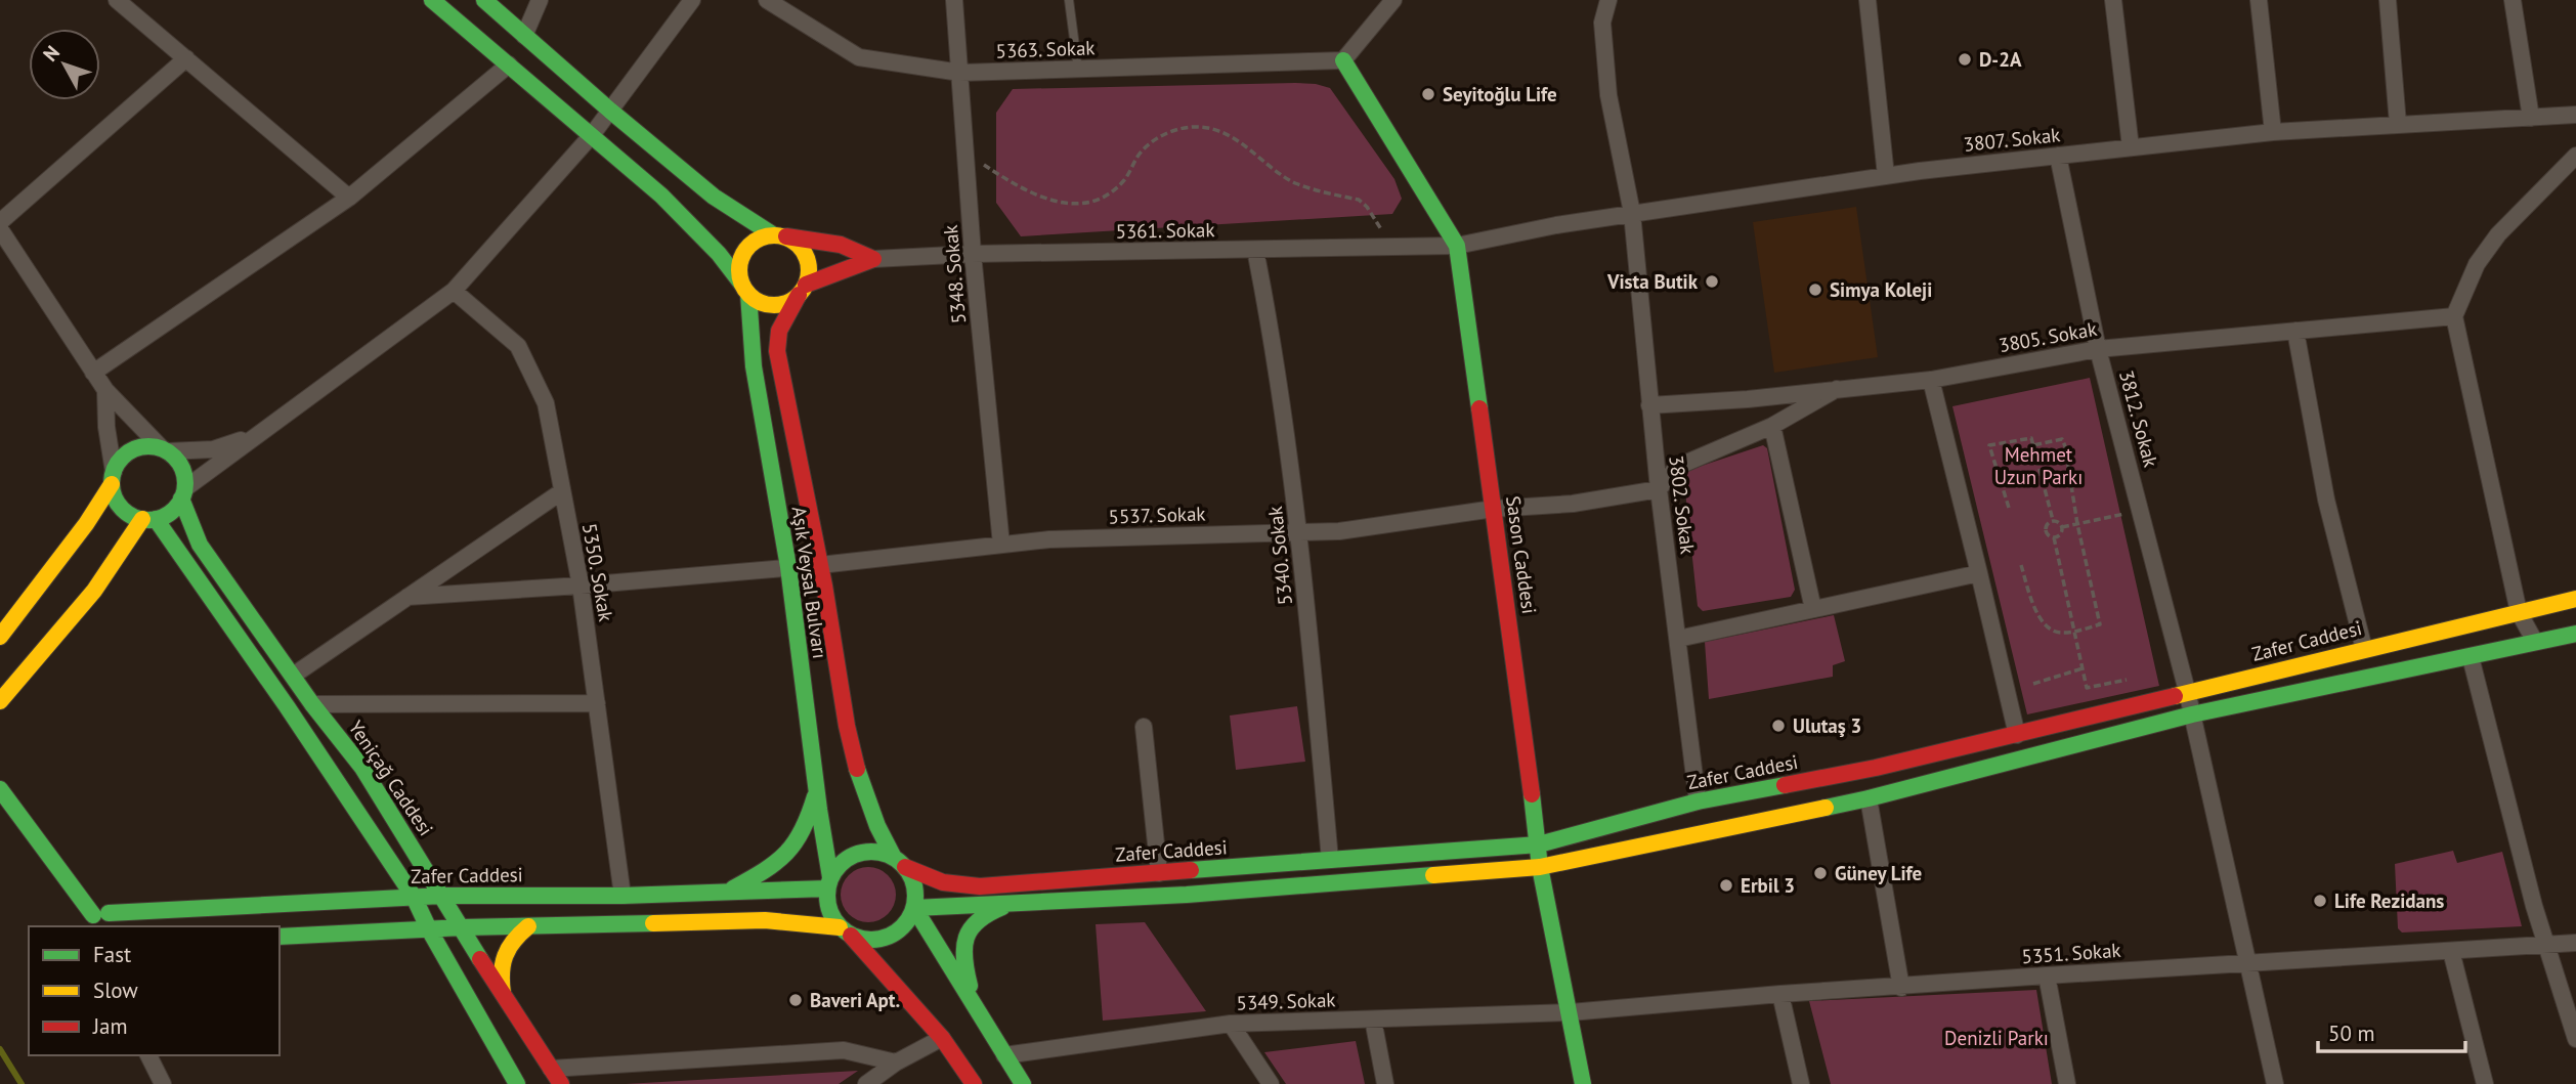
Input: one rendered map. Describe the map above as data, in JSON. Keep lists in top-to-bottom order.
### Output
{
  "streets": {
    "main road": [
      "Sason Caddesi",
      "Aşık Veysal Bulvarı",
      "Zafer Caddesi",
      "Yeniçağ Caddesi"
    ],
    "street": [
      "5363. Sokak",
      "3807. Sokak",
      "5361. Sokak",
      "5348. Sokak",
      "3805. Sokak",
      "3812. Sokak",
      "3802. Sokak",
      "5537. Sokak",
      "5340. Sokak",
      "5350. Sokak",
      "5351. Sokak",
      "5349. Sokak"
    ]
  },
  "crossings": [
    ["5363. Sokak", "5348. Sokak"],
    ["5363. Sokak", "Sason Caddesi"],
    ["3807. Sokak", "5361. Sokak"],
    ["3807. Sokak", "3812. Sokak"],
    ["3807. Sokak", "3802. Sokak"],
    ["3807. Sokak", "Sason Caddesi"],
    ["5361. Sokak", "5348. Sokak"],
    ["5361. Sokak", "Sason Caddesi"],
    ["5361. Sokak", "5340. Sokak"],
    ["5348. Sokak", "5537. Sokak"],
    ["3805. Sokak", "3812. Sokak"],
    ["3805. Sokak", "3802. Sokak"],
    ["3812. Sokak", "Zafer Caddesi"],
    ["3812. Sokak", "5351. Sokak"],
    ["3802. Sokak", "5537. Sokak"],
    ["3802. Sokak", "Zafer Caddesi"],
    ["5537. Sokak", "Sason Caddesi"],
    ["5537. Sokak", "5340. Sokak"],
    ["5537. Sokak", "5350. Sokak"],
    ["5537. Sokak", "Aşık Veysal Bulvarı"],
    ["Sason Caddesi", "Zafer Caddesi"],
    ["Sason Caddesi", "5351. Sokak"],
    ["Sason Caddesi", "5349. Sokak"],
    ["5340. Sokak", "Zafer Caddesi"],
    ["5350. Sokak", "Zafer Caddesi"],
    ["Aşık Veysal Bulvarı", "Zafer Caddesi"],
    ["Zafer Caddesi", "Yeniçağ Caddesi"],
    ["5351. Sokak", "5349. Sokak"]
  ],
  "parks": ["Mehmet Uzun Parkı", "Denizli Parkı"],
  "places": [
    "D-2A",
    "Seyitoğlu Life",
    "Vista Butik",
    "Simya Koleji",
    "Ulutaş 3",
    "Güney Life",
    "Erbil 3",
    "Life Rezidans",
    "Baveri Apt."
  ],
  "legend": ["Fast", "Slow", "Jam"],
  "scale_bar": "50 m",
  "north": "top left"
}
